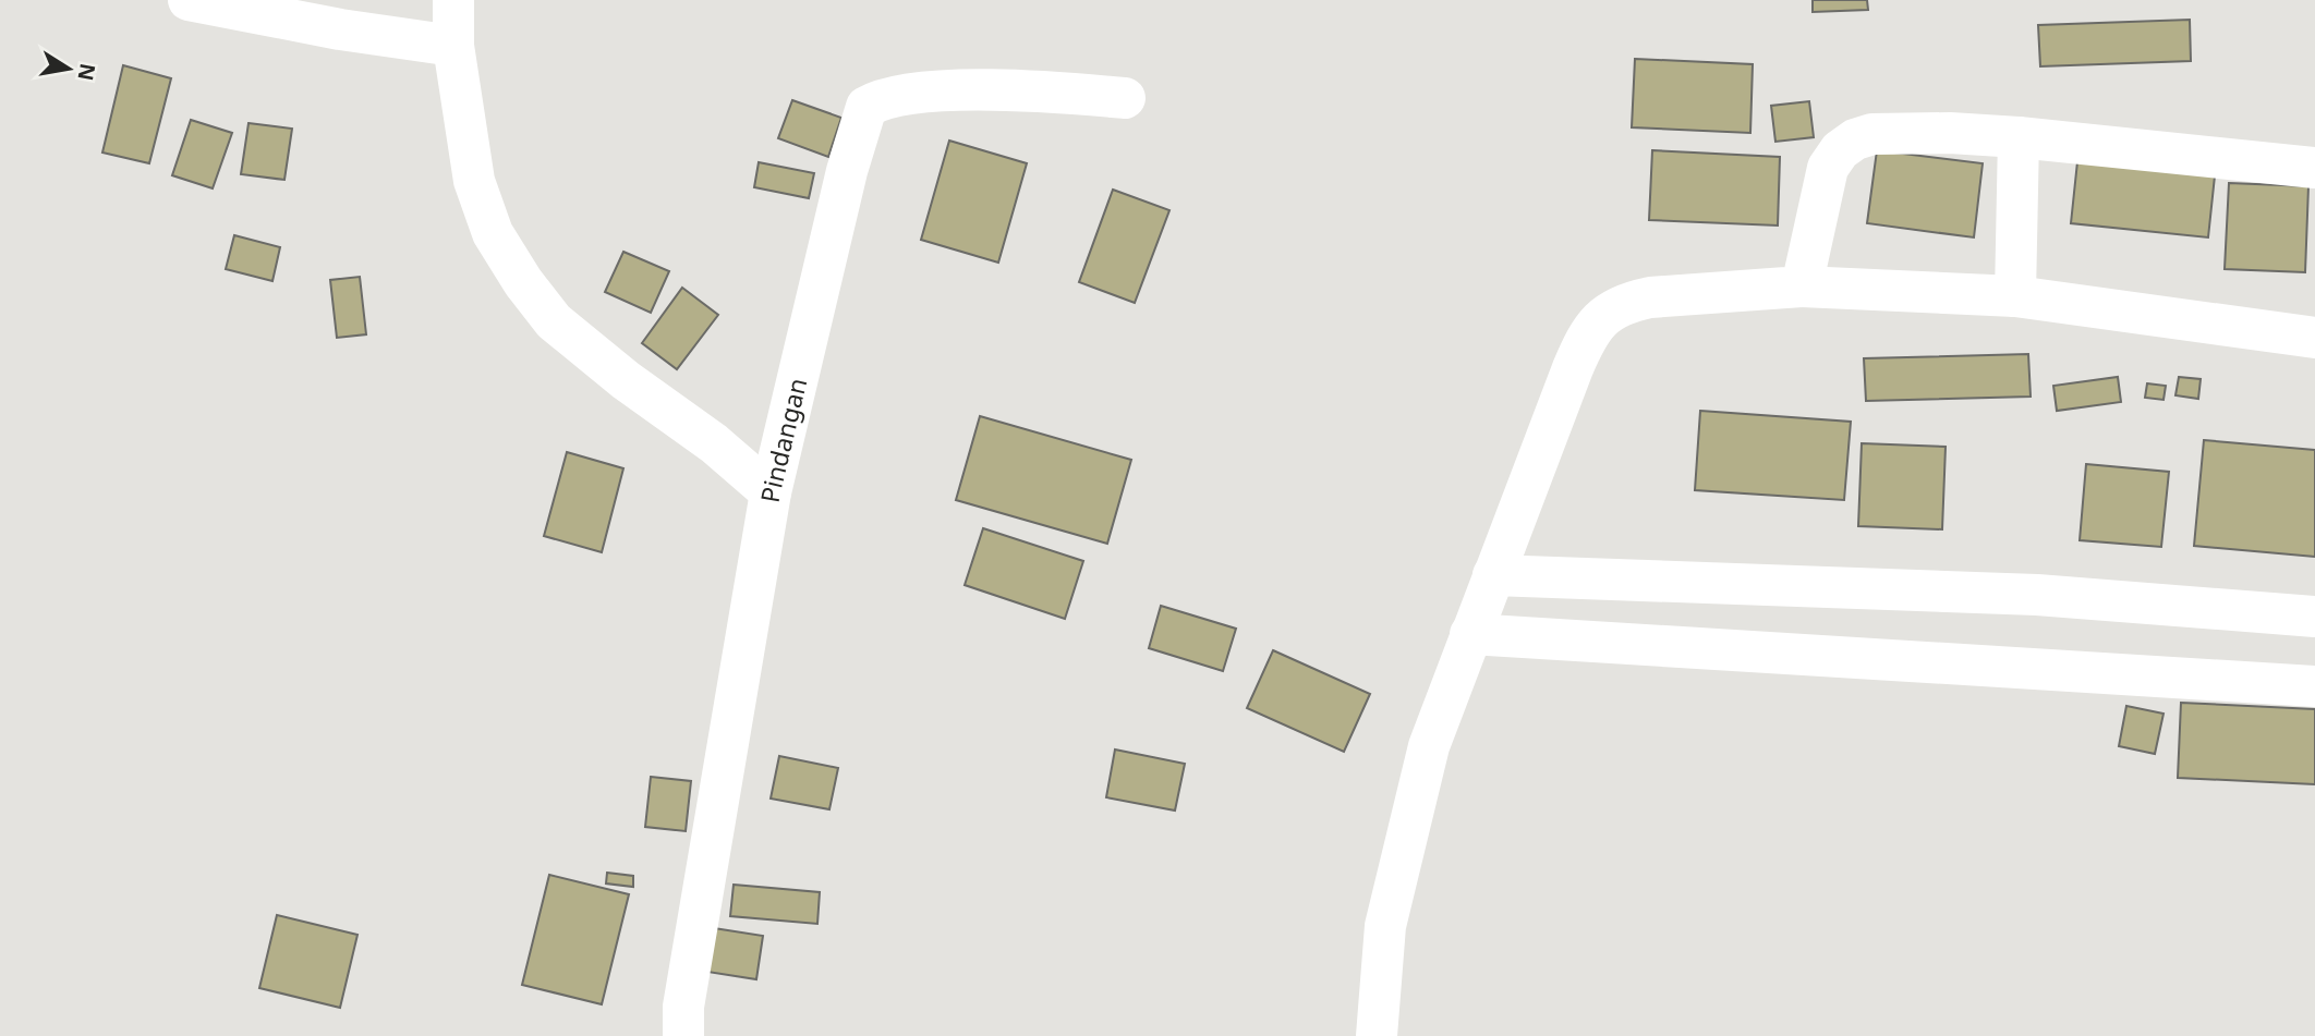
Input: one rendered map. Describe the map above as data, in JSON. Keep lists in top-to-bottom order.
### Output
{
  "streets": {
    "street": ["Pindangan"]
  },
  "north": "right"
}
